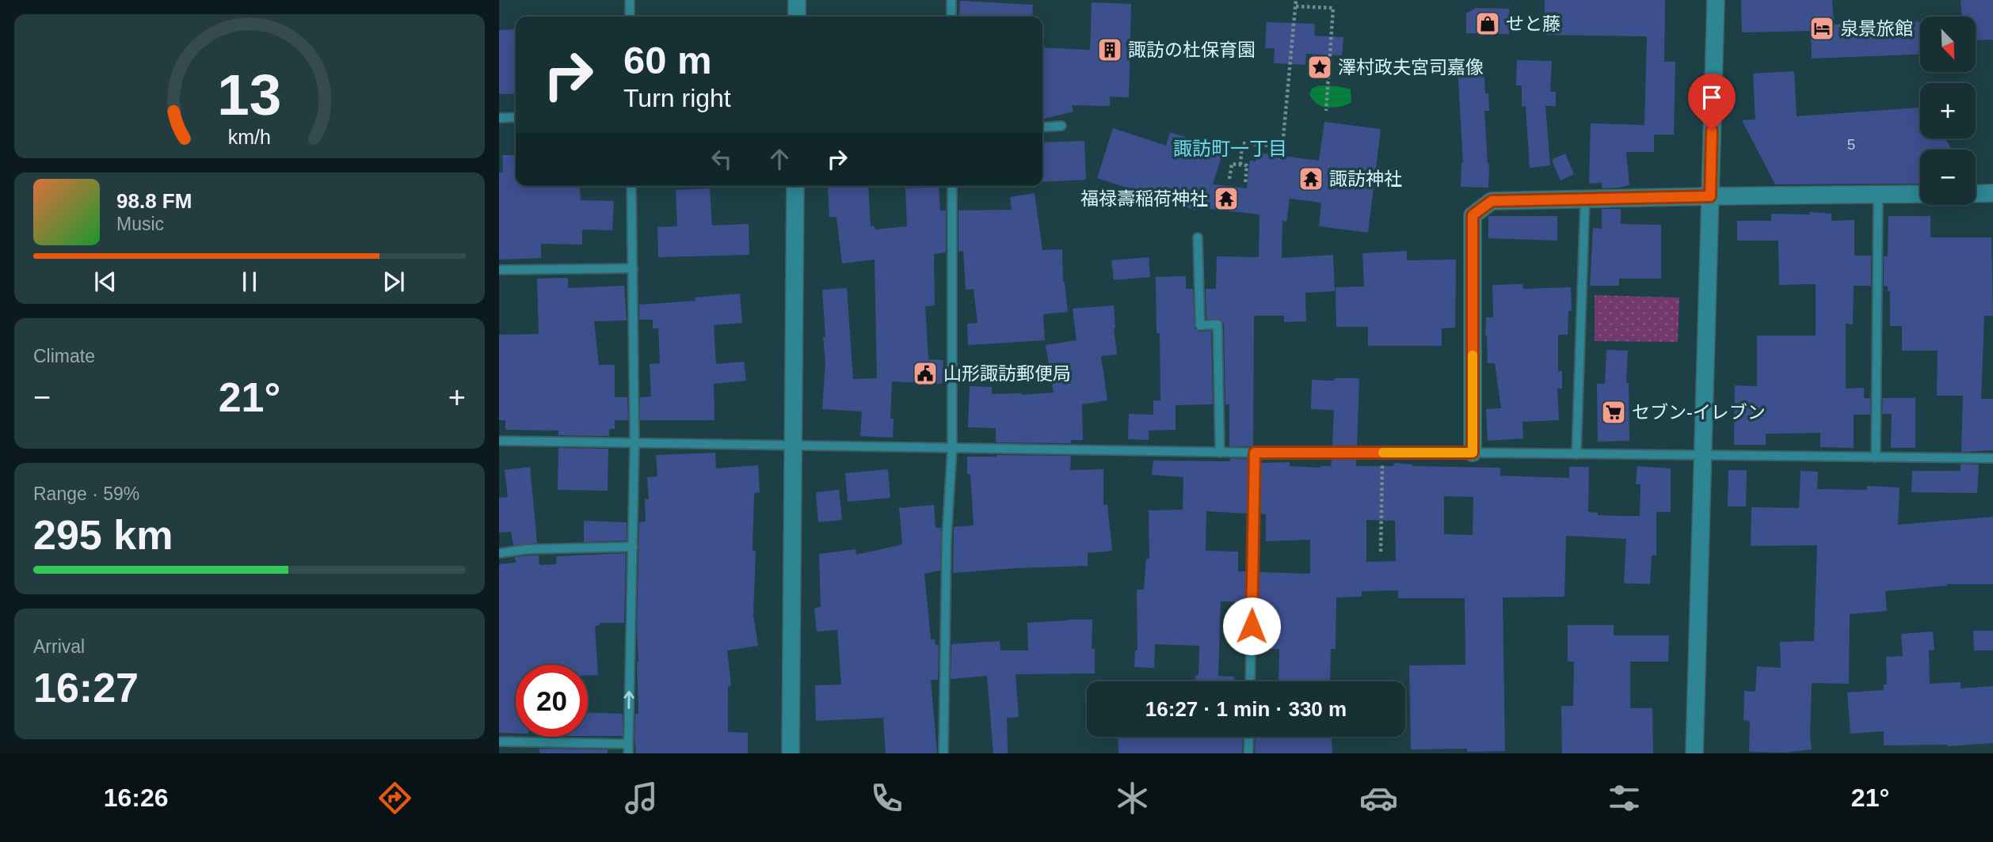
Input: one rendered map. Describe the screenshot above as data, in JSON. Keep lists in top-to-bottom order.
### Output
{
  "districts": ["諏訪町一丁目"],
  "places": {
    "shop": ["せと藤"],
    "hotel": ["泉景旅館"],
    "building": ["諏訪の杜保育園"],
    "place": ["澤村政夫宮司嘉像"],
    "temple": ["諏訪神社", "福禄壽稲荷神社"],
    "public building": ["山形諏訪郵便局"],
    "supermarket": ["セブン-イレブン"]
  },
  "house_numbers": ["5"],
  "north": "bottom right",
  "page": {
    "map_buttons": ["+", "−"],
    "turn": ["60 m", "Turn right"],
    "song": ["98.8 FM", "Music"],
    "tile": [
      "Climate",
      ["Range · 59%", "295 km"],
      ["Arrival", "16:27"]
    ],
    "heat": ["−", "21°", "+"],
    "limit": "20",
    "trip": "16:27 · 1 min · 330 m",
    "tabs": ["16:26", "21°"],
    "gauge": ["13", "km/h"]
  }
}
